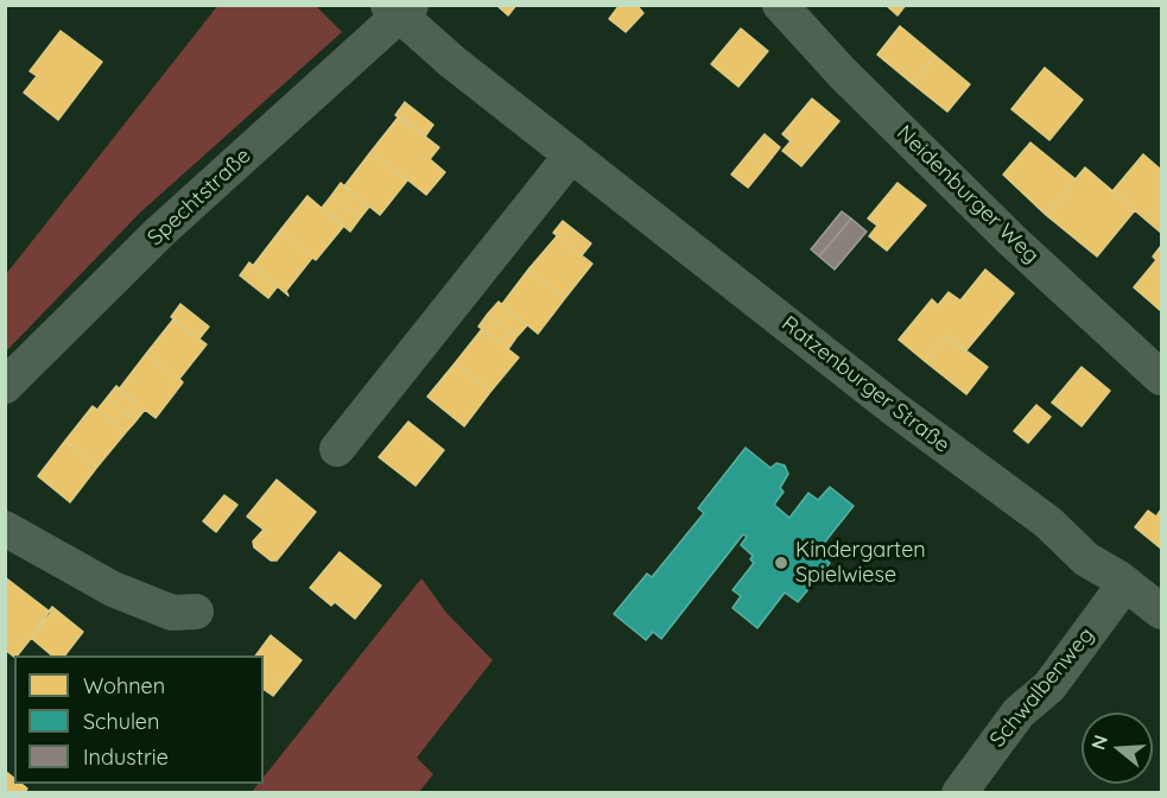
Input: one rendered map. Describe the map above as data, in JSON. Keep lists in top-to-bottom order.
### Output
{
  "streets": {
    "street": [
      "Neidenburger Weg",
      "Spechtstraße",
      "Ratzenburger Straße",
      "Schwalbenweg"
    ]
  },
  "crossings": [
    ["Spechtstraße", "Ratzenburger Straße"],
    ["Ratzenburger Straße", "Schwalbenweg"]
  ],
  "places": ["Kindergarten Spielwiese"],
  "legend": ["Wohnen", "Schulen", "Industrie"],
  "north": "left"
}
